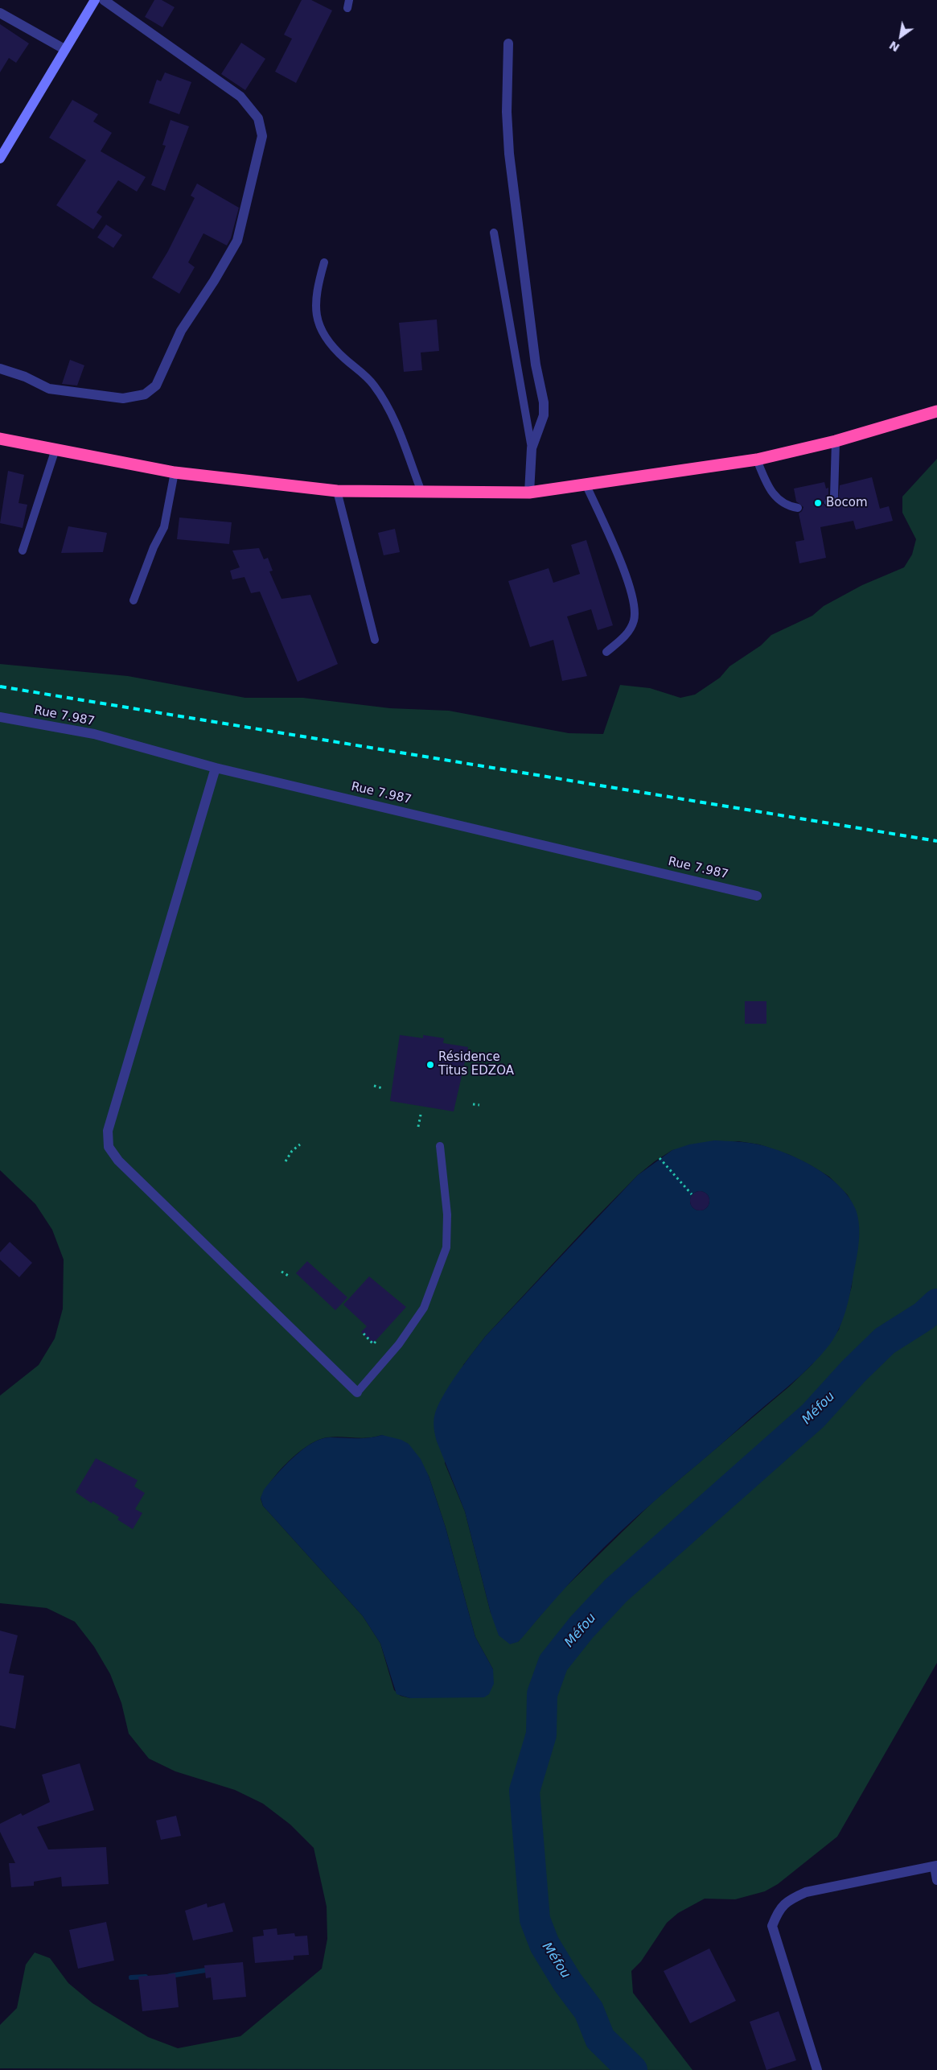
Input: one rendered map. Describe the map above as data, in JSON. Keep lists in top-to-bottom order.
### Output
{
  "streets": {
    "street": ["Rue 7.987"]
  },
  "water": ["Méfou"],
  "places": ["Bocom", "Résidence Titus EDZOA"],
  "north": "bottom left"
}
